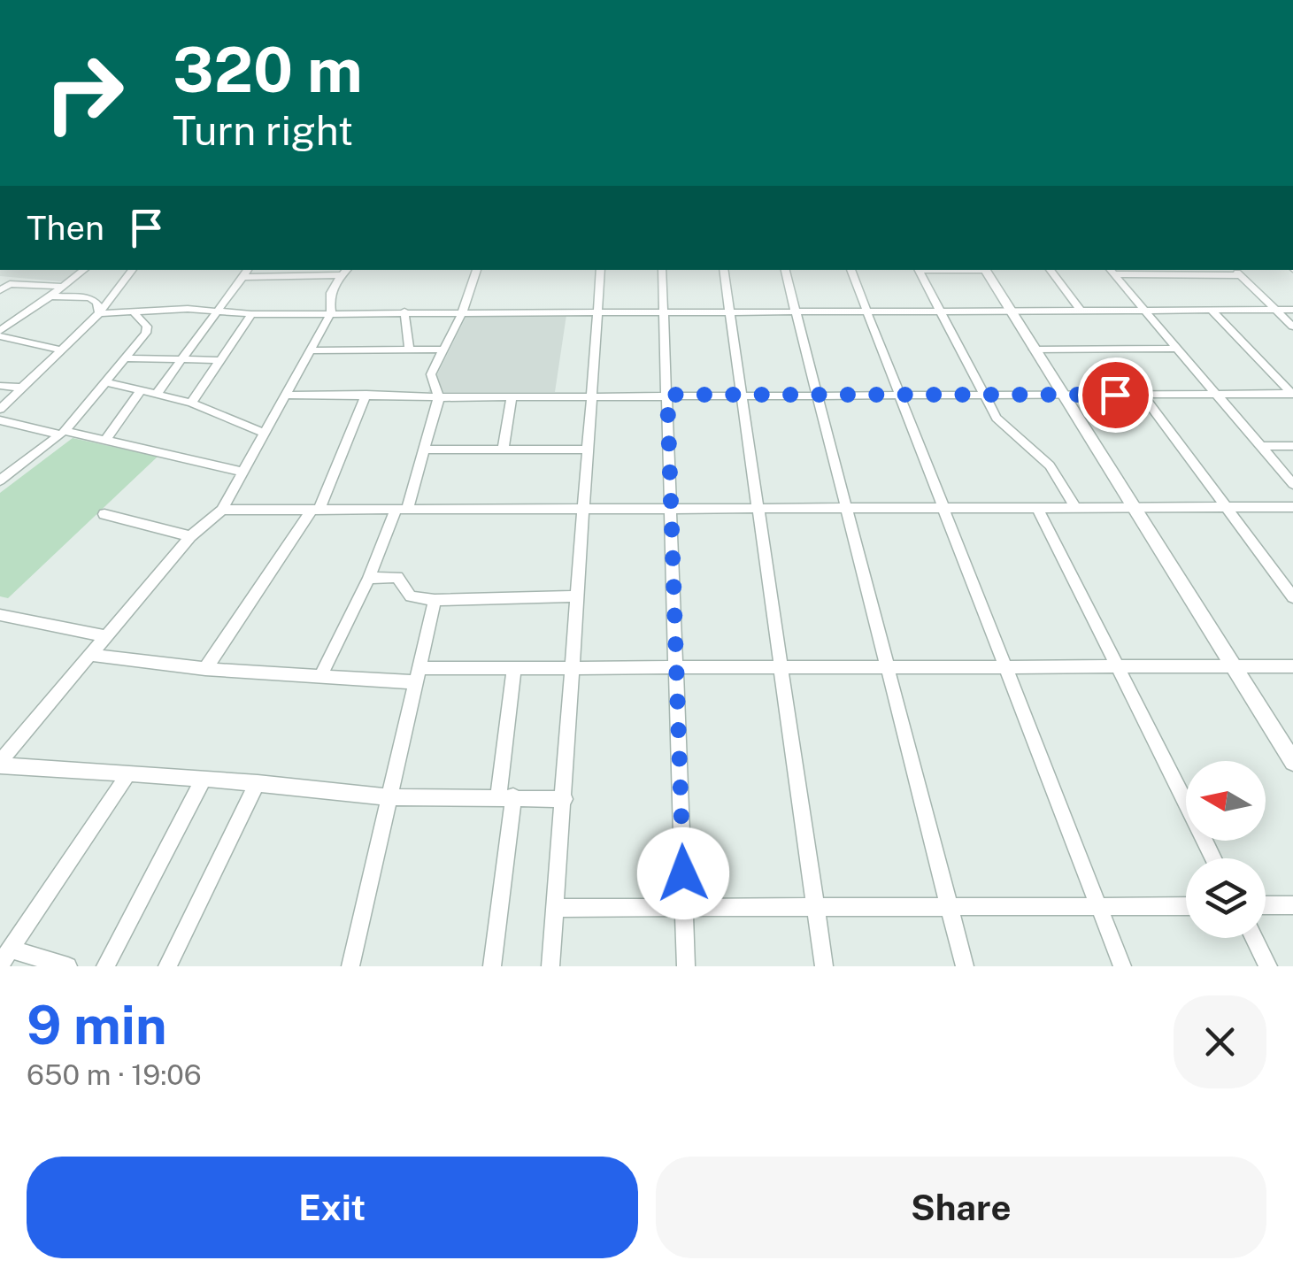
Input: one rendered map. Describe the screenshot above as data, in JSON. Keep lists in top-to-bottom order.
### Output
{
  "north": "left",
  "page": {
    "turn": ["320 m", "Turn right"],
    "then": "Then",
    "heading": ["9 min", "650 m · 19:06"],
    "buttons": ["Exit", "Share"]
  }
}
